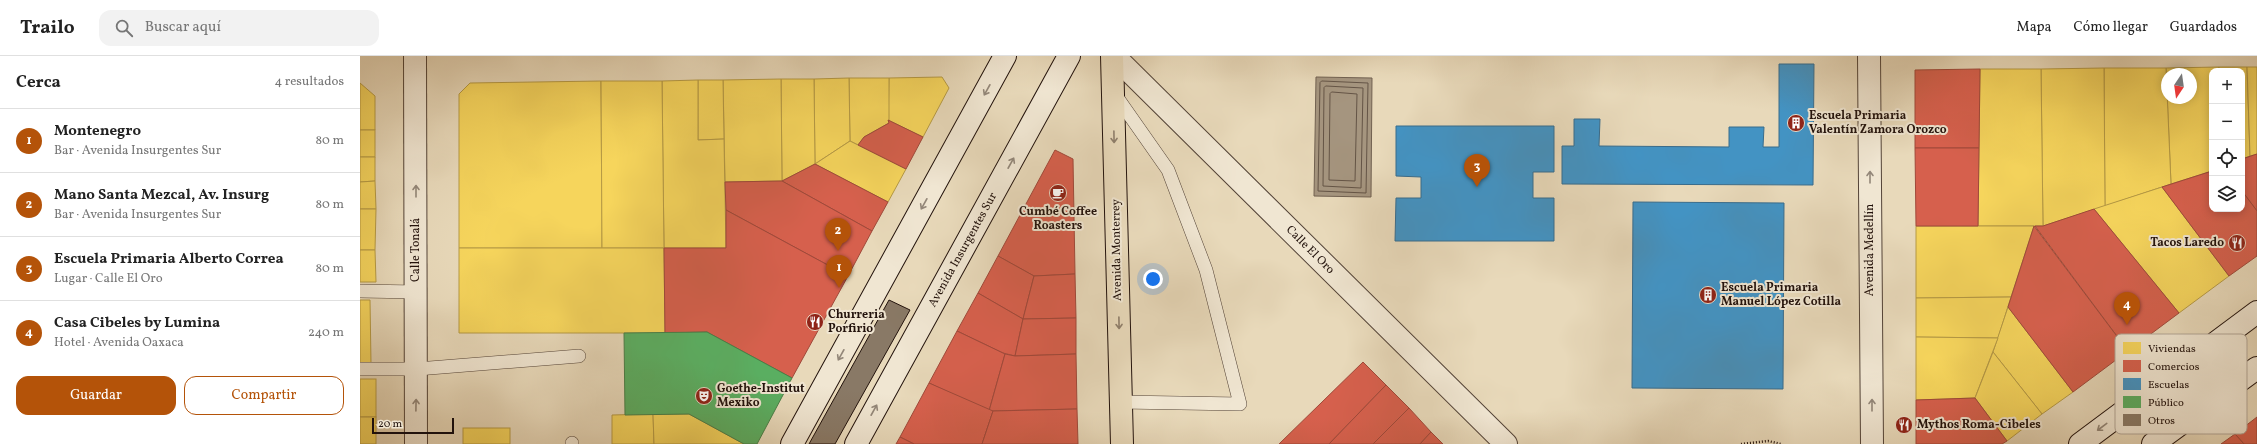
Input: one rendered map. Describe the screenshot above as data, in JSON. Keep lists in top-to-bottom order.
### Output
{
  "streets": {
    "main road": ["Avenida Monterrey"],
    "street": [
      "Calle Tonalá",
      "Avenida Insurgentes Sur",
      "Calle El Oro",
      "Avenida Medellín"
    ]
  },
  "crossings": [
    ["Avenida Monterrey", "Calle El Oro"]
  ],
  "one_way": ["Calle Tonalá", "Avenida Monterrey", "Avenida Medellín"],
  "places": {
    "building": ["Escuela Primaria Valentín Zamora Orozco", "Escuela Primaria Manuel López Cotilla"],
    "cafe": ["Cumbé Coffee Roasters"],
    "restaurant": ["Tacos Laredo", "Churreria Porfirio", "Mythos Roma-Cibeles"],
    "theatre": ["Goethe-Institut Mexiko"]
  },
  "legend": [
    "Viviendas",
    "Comercios",
    "Escuelas",
    "Público",
    "Otros"
  ],
  "scale_bar": "20 m",
  "north": "bottom",
  "page": {
    "header": "Trailo",
    "search": "Buscar aquí",
    "nav": ["Mapa", "Cómo llegar", "Guardados"],
    "heading": ["Cerca", "4 resultados"],
    "map_buttons": ["+", "−"],
    "list": [
      {
        "mark": "1",
        "name": "Montenegro",
        "note": "Bar · Avenida Insurgentes Sur",
        "value": "80 m"
      },
      {
        "mark": "2",
        "name": "Mano Santa Mezcal, Av. Insurg",
        "note": "Bar · Avenida Insurgentes Sur",
        "value": "80 m"
      },
      {
        "mark": "3",
        "name": "Escuela Primaria Alberto Correa",
        "note": "Lugar · Calle El Oro",
        "value": "80 m"
      },
      {
        "mark": "4",
        "name": "Casa Cibeles by Lumina",
        "note": "Hotel · Avenida Oaxaca",
        "value": "240 m"
      }
    ],
    "pins": [
      "3",
      "2",
      "1",
      "4"
    ],
    "buttons": ["Guardar", "Compartir"],
    "scale": "20 m"
  }
}
